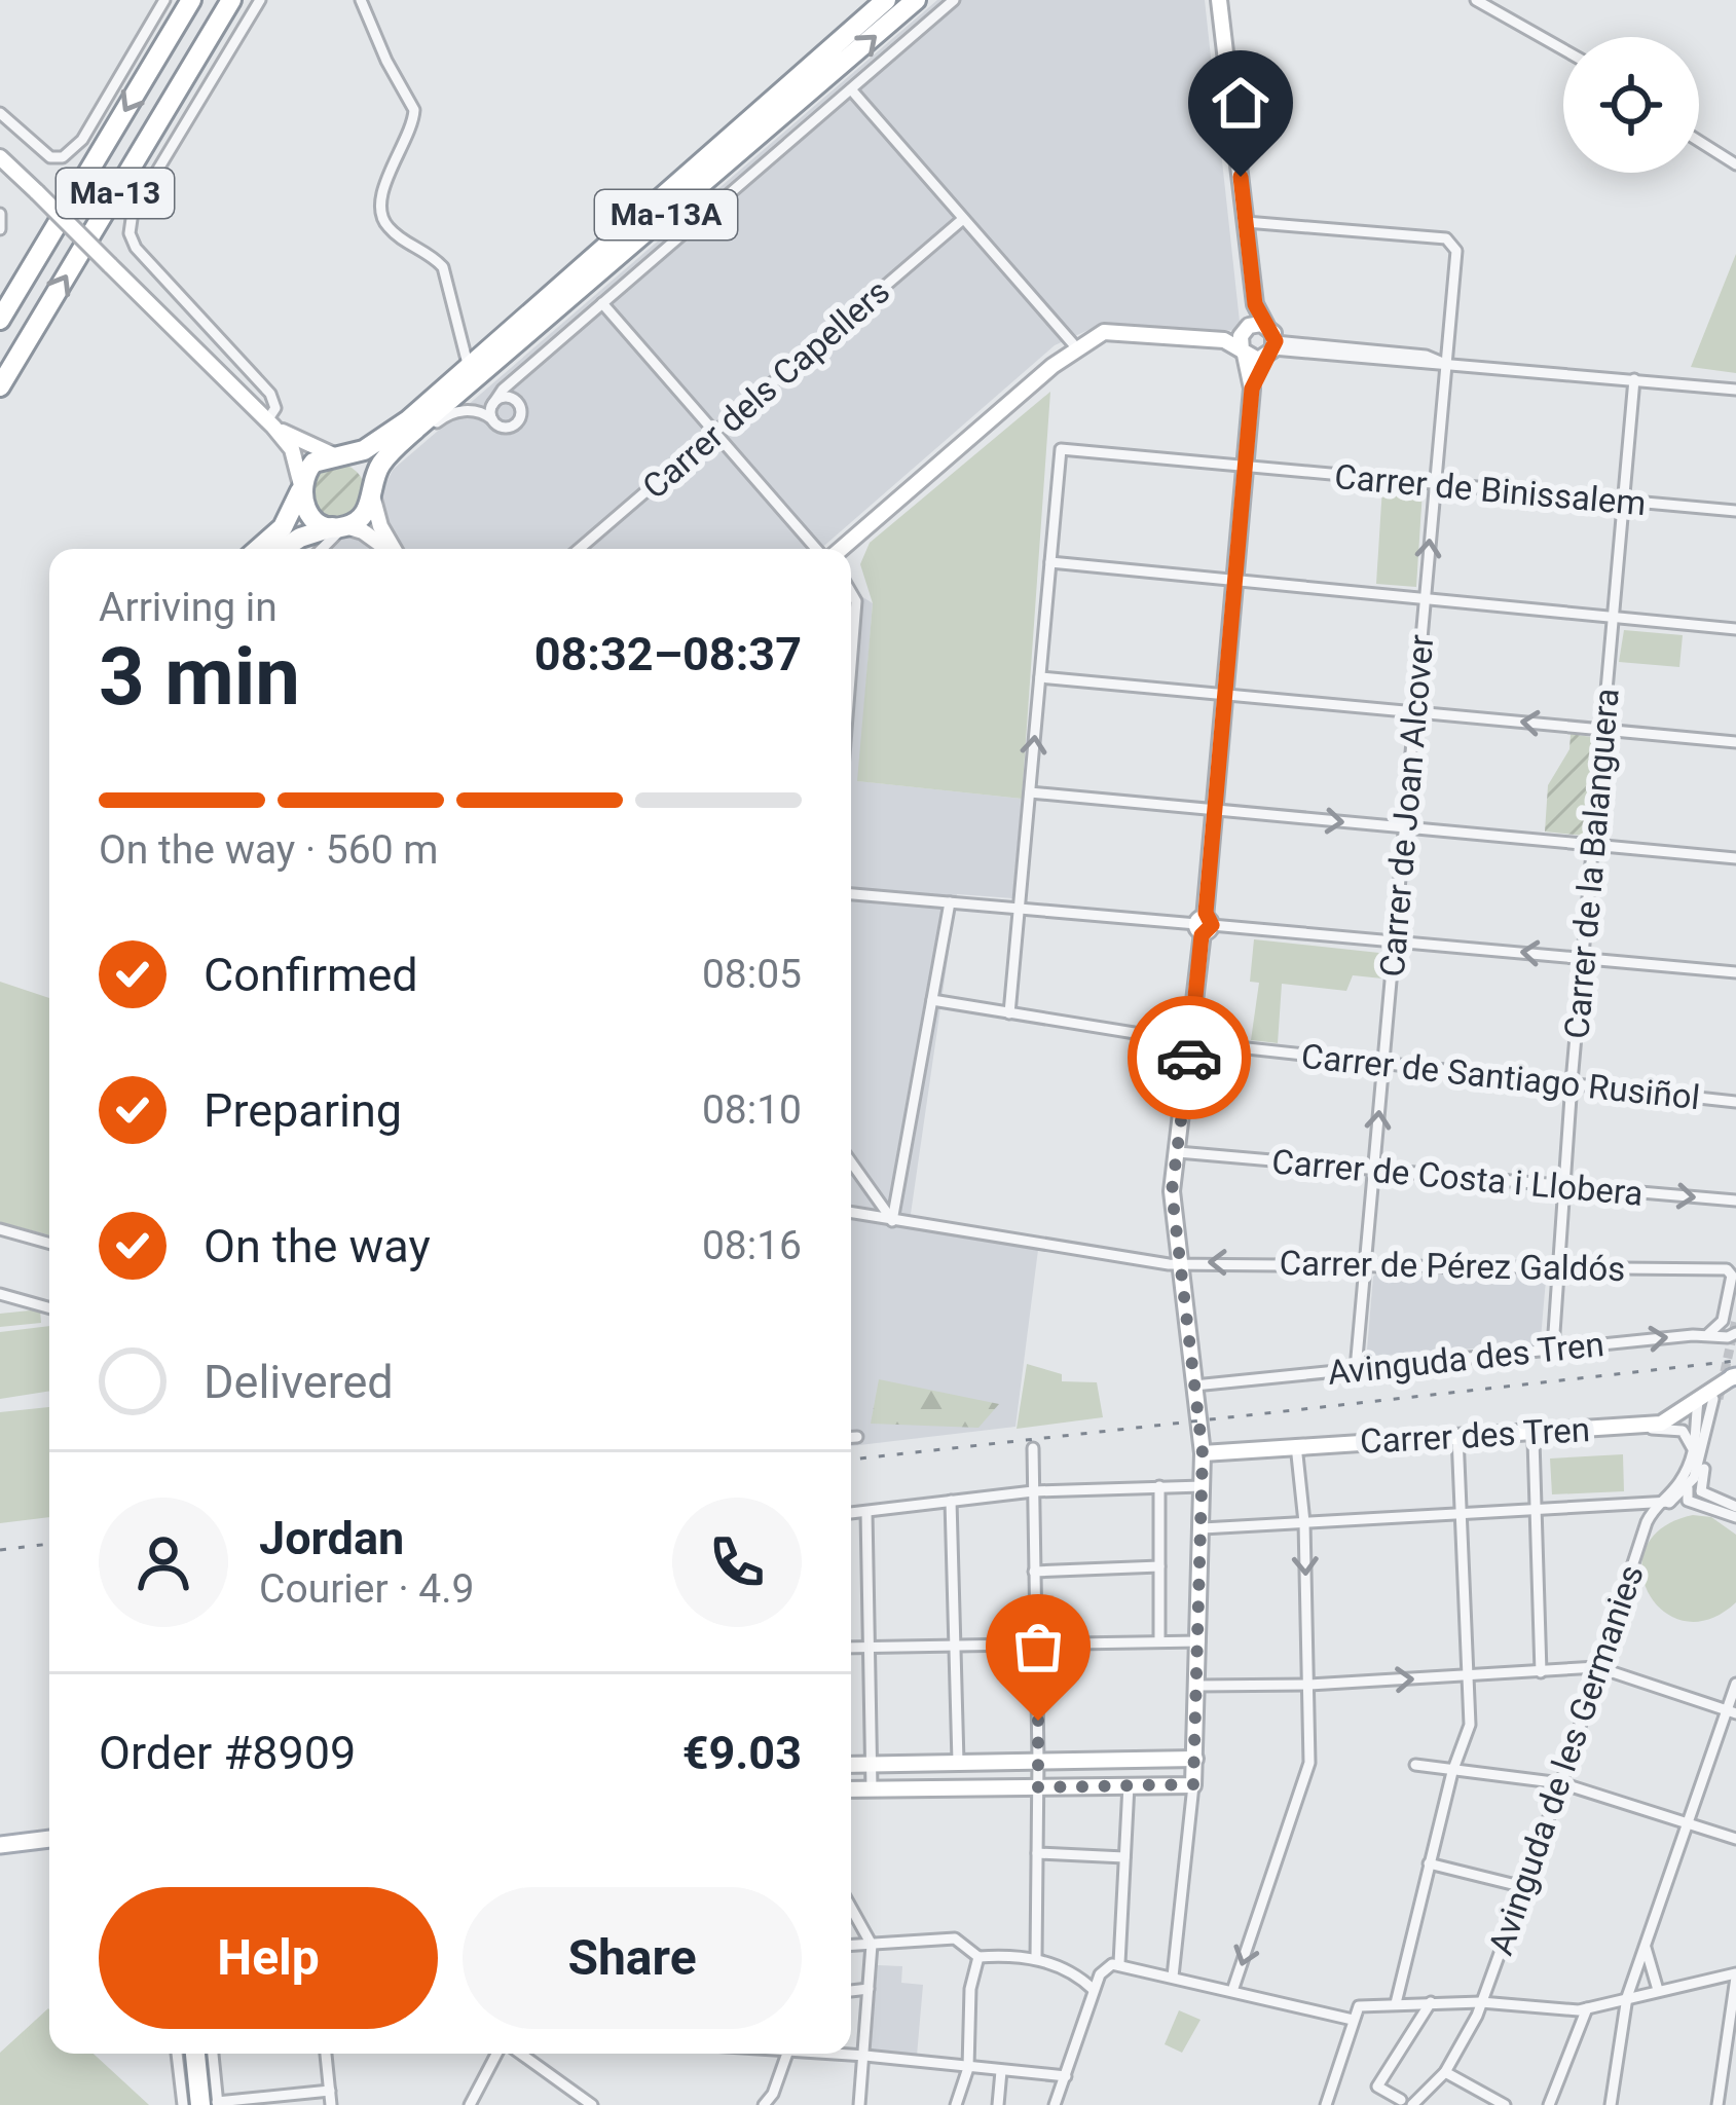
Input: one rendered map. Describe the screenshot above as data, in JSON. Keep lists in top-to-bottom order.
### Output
{
  "streets": {
    "highway": ["Ma-13", "Ma-13A"],
    "main road": ["Carrer des Tren"],
    "street": [
      "Carrer dels Capellers",
      "Carrer de Binissalem",
      "Carrer de Joan Alcover",
      "Carrer de la Balanguera",
      "Carrer de Santiago Rusiñol",
      "Carrer de Costa i Llobera",
      "Carrer de Pérez Galdós",
      "Avinguda des Tren",
      "Avinguda de les Germanies"
    ]
  },
  "crossings": [
    ["Carrer de Binissalem", "Carrer de Joan Alcover"],
    ["Carrer de Binissalem", "Carrer de la Balanguera"],
    ["Carrer de Joan Alcover", "Carrer de Santiago Rusiñol"],
    ["Carrer de Joan Alcover", "Carrer de Costa i Llobera"],
    ["Carrer de Joan Alcover", "Carrer de Pérez Galdós"],
    ["Carrer de Joan Alcover", "Avinguda des Tren"],
    ["Carrer de la Balanguera", "Carrer de Santiago Rusiñol"],
    ["Carrer de la Balanguera", "Carrer de Costa i Llobera"],
    ["Carrer de la Balanguera", "Carrer de Pérez Galdós"],
    ["Carrer de la Balanguera", "Avinguda des Tren"],
    ["Carrer de Pérez Galdós", "Avinguda des Tren"]
  ],
  "page": {
    "heading": ["3 min", "Arriving in", "08:32–08:37"],
    "panel": [
      "Jordan",
      "Courier · 4.9",
      "Order #8909",
      "€9.03"
    ],
    "bar": "On the way · 560 m",
    "list": [
      ["Confirmed", "08:05"],
      ["Preparing", "08:10"],
      ["On the way", "08:16"],
      "Delivered"
    ],
    "buttons": ["Help", "Share"]
  }
}
